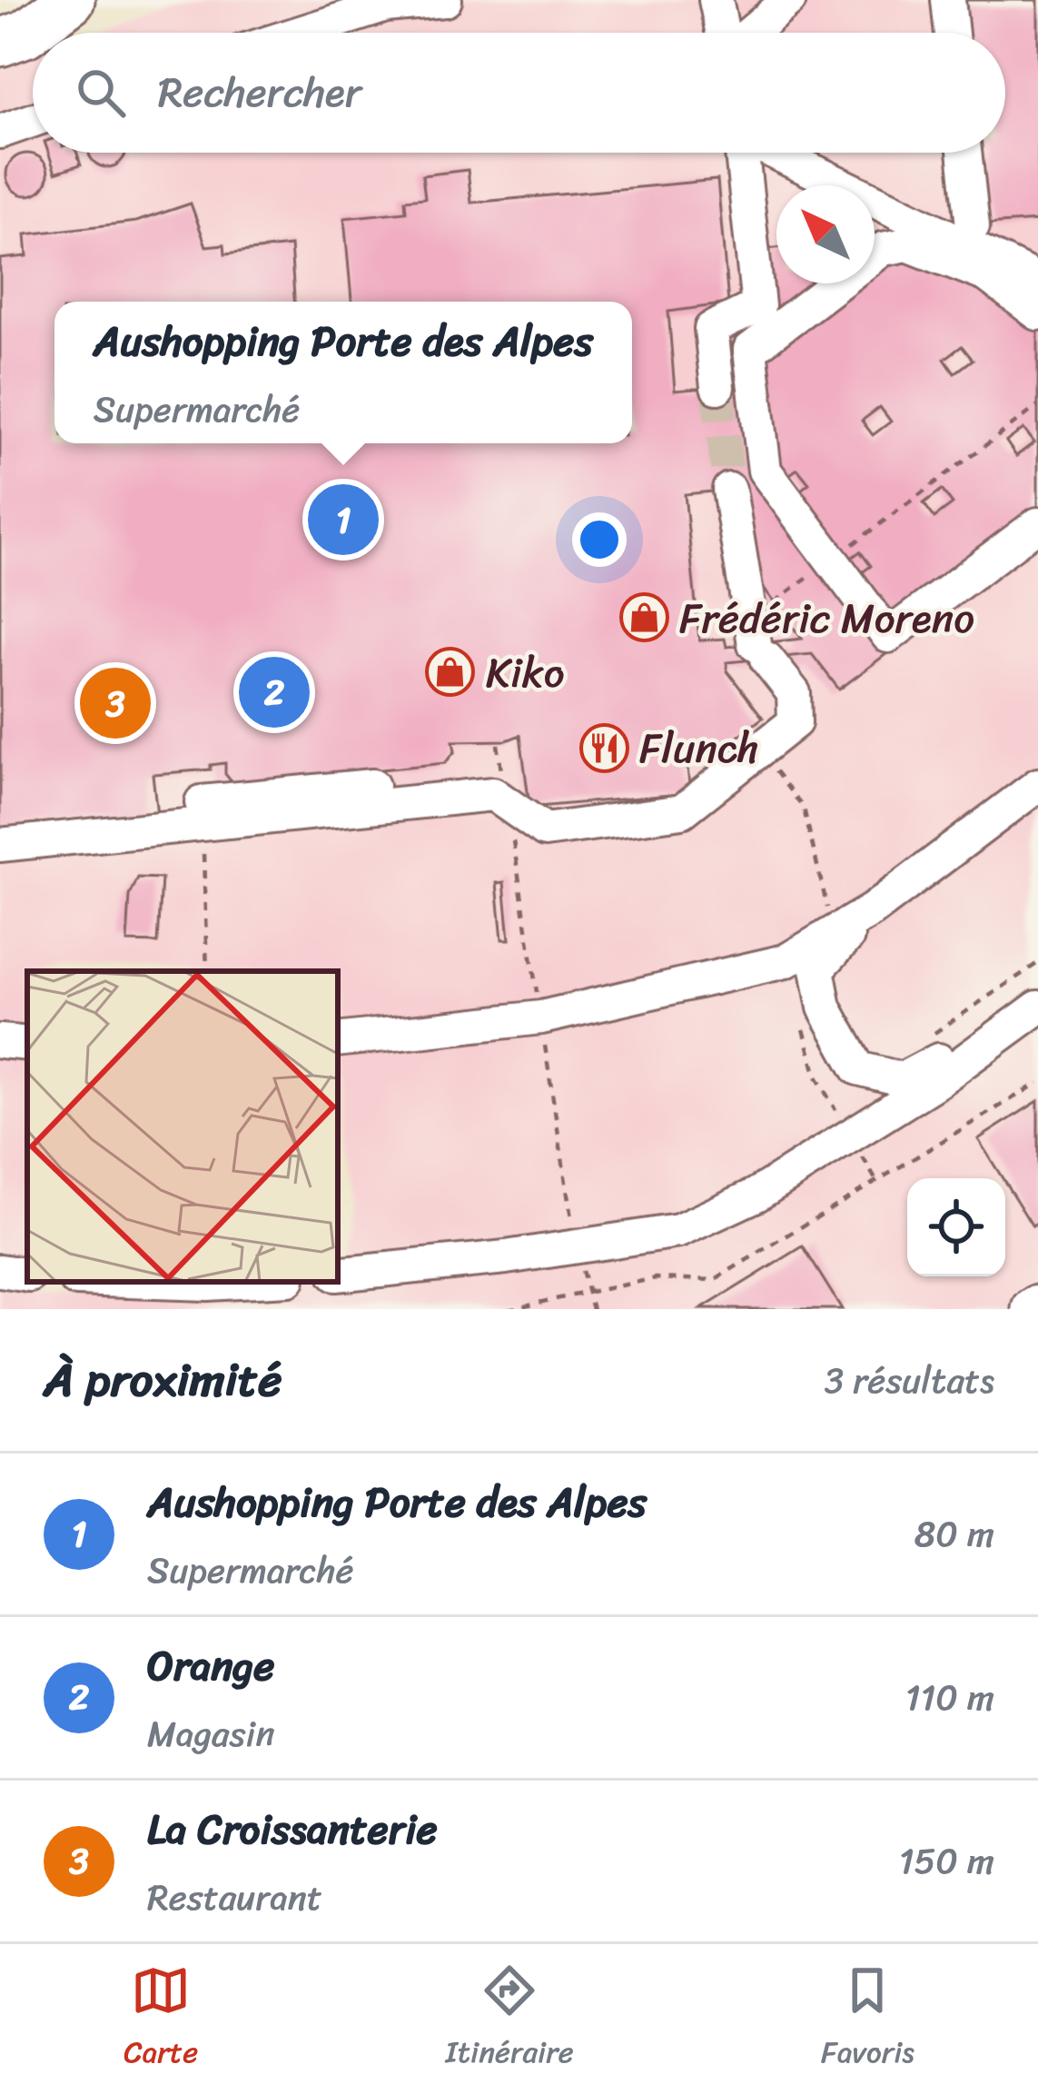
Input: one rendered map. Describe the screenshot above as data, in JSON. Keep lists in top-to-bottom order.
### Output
{
  "places": {
    "shop": ["Frédéric Moreno", "Kiko"],
    "restaurant": ["Flunch"]
  },
  "north": "top left",
  "page": {
    "search": "Rechercher",
    "popup": ["Aushopping Porte des Alpes", "Supermarché"],
    "pins": ["1", "2", "3"],
    "heading": ["À proximité", "3 résultats"],
    "list": [
      {
        "mark": "1",
        "name": "Aushopping Porte des Alpes",
        "note": "Supermarché",
        "value": "80 m"
      },
      {
        "mark": "2",
        "name": "Orange",
        "note": "Magasin",
        "value": "110 m"
      },
      {
        "mark": "3",
        "name": "La Croissanterie",
        "note": "Restaurant",
        "value": "150 m"
      }
    ],
    "nav": ["Carte", "Itinéraire", "Favoris"]
  }
}
